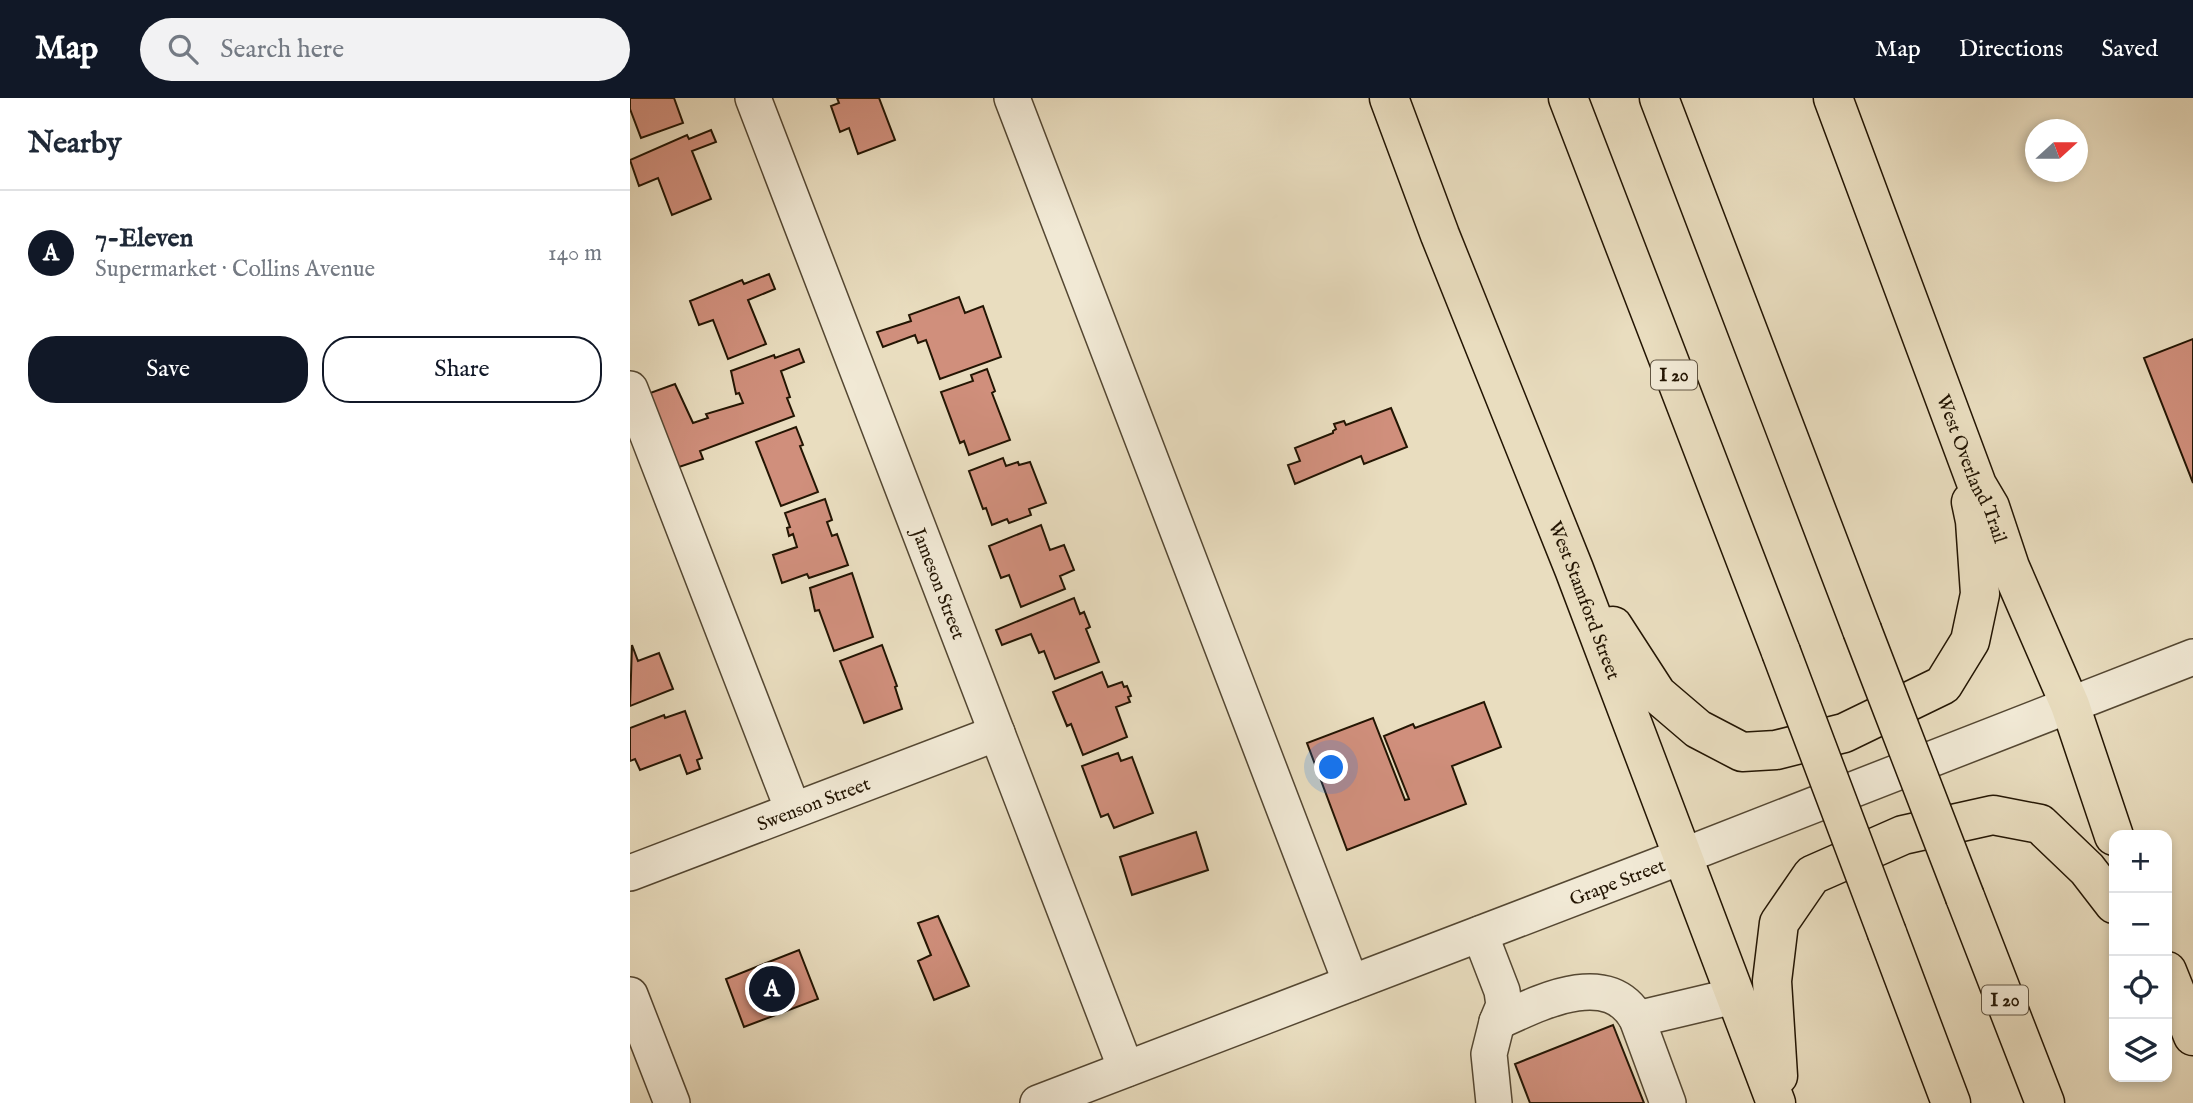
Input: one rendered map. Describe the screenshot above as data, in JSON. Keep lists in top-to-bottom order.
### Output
{
  "streets": {
    "main road": ["I 20", "West Overland Trail", "West Stamford Street"],
    "street": ["Jameson Street", "Swenson Street", "Grape Street"]
  },
  "crossings": [
    ["West Overland Trail", "Grape Street"],
    ["Jameson Street", "Swenson Street"],
    ["Jameson Street", "Grape Street"],
    ["West Stamford Street", "Grape Street"]
  ],
  "north": "right",
  "page": {
    "header": "Map",
    "search": "Search here",
    "nav": ["Map", "Directions", "Saved"],
    "heading": "Nearby",
    "list": [
      {
        "mark": "A",
        "name": "7-Eleven",
        "note": "Supermarket · Collins Avenue",
        "value": "140 m"
      }
    ],
    "buttons": ["Save", "Share"],
    "map_buttons": ["+", "−"],
    "pins": "A"
  }
}
